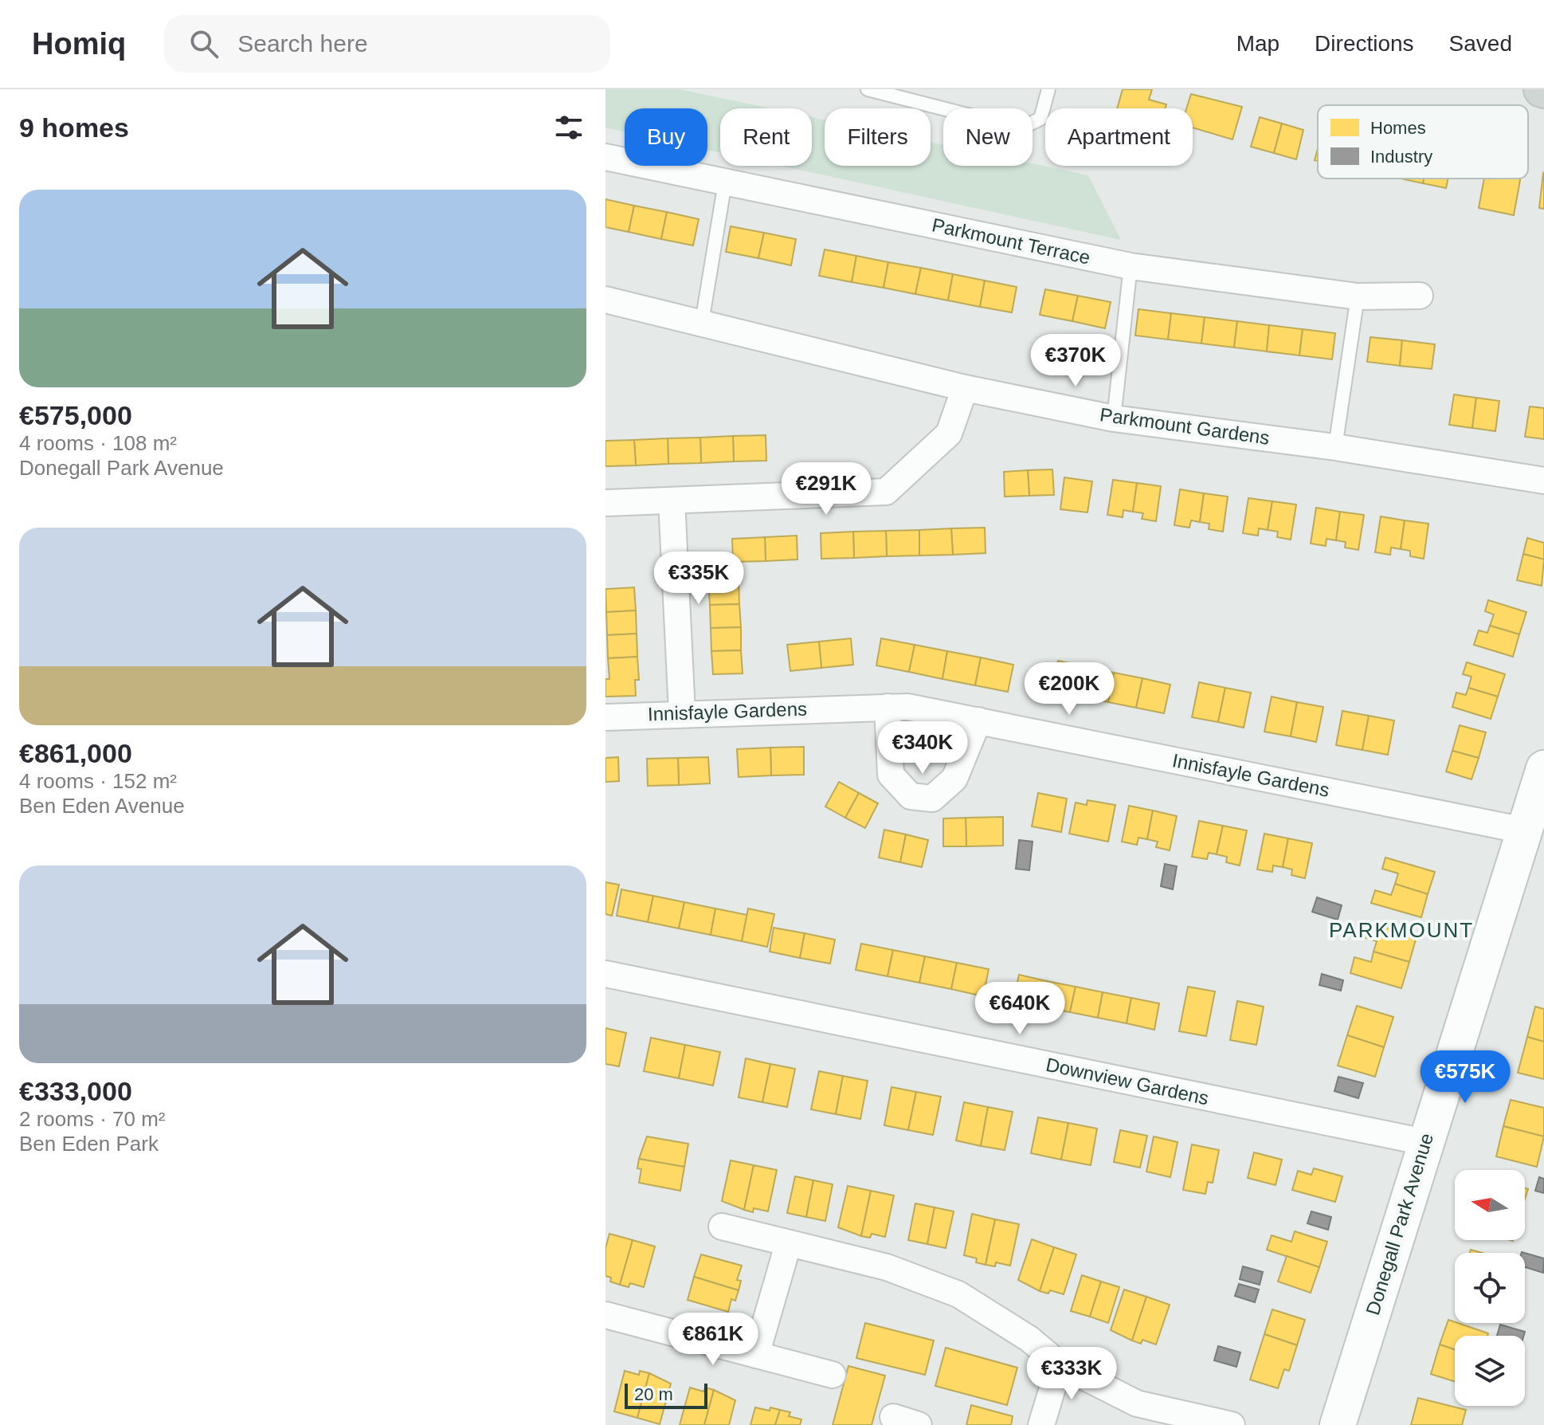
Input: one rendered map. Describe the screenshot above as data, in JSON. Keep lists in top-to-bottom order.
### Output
{
  "streets": {
    "street": [
      "Parkmount Terrace",
      "Parkmount Gardens",
      "Innisfayle Gardens",
      "Downview Gardens",
      "Donegall Park Avenue"
    ]
  },
  "crossings": [
    ["Innisfayle Gardens", "Donegall Park Avenue"],
    ["Downview Gardens", "Donegall Park Avenue"]
  ],
  "districts": ["PARKMOUNT"],
  "legend": ["Homes", "Industry"],
  "scale_bar": "20 m",
  "north": "left",
  "page": {
    "header": "Homiq",
    "search": "Search here",
    "nav": ["Map", "Directions", "Saved"],
    "heading": "9 homes",
    "chip": [
      "Buy",
      "Rent",
      "Filters",
      "New",
      "Apartment"
    ],
    "list": [
      {
        "name": "€575,000",
        "note": "4 rooms · 108 m² · Donegall Park Avenue"
      },
      {
        "name": "€861,000",
        "note": "4 rooms · 152 m² · Ben Eden Avenue"
      },
      {
        "name": "€333,000",
        "note": "2 rooms · 70 m² · Ben Eden Park"
      }
    ],
    "price": [
      "€370K",
      "€291K",
      "€335K",
      "€200K",
      "€340K",
      "€640K",
      "€575K",
      "€861K",
      "€333K"
    ],
    "scale": "20 m"
  }
}
